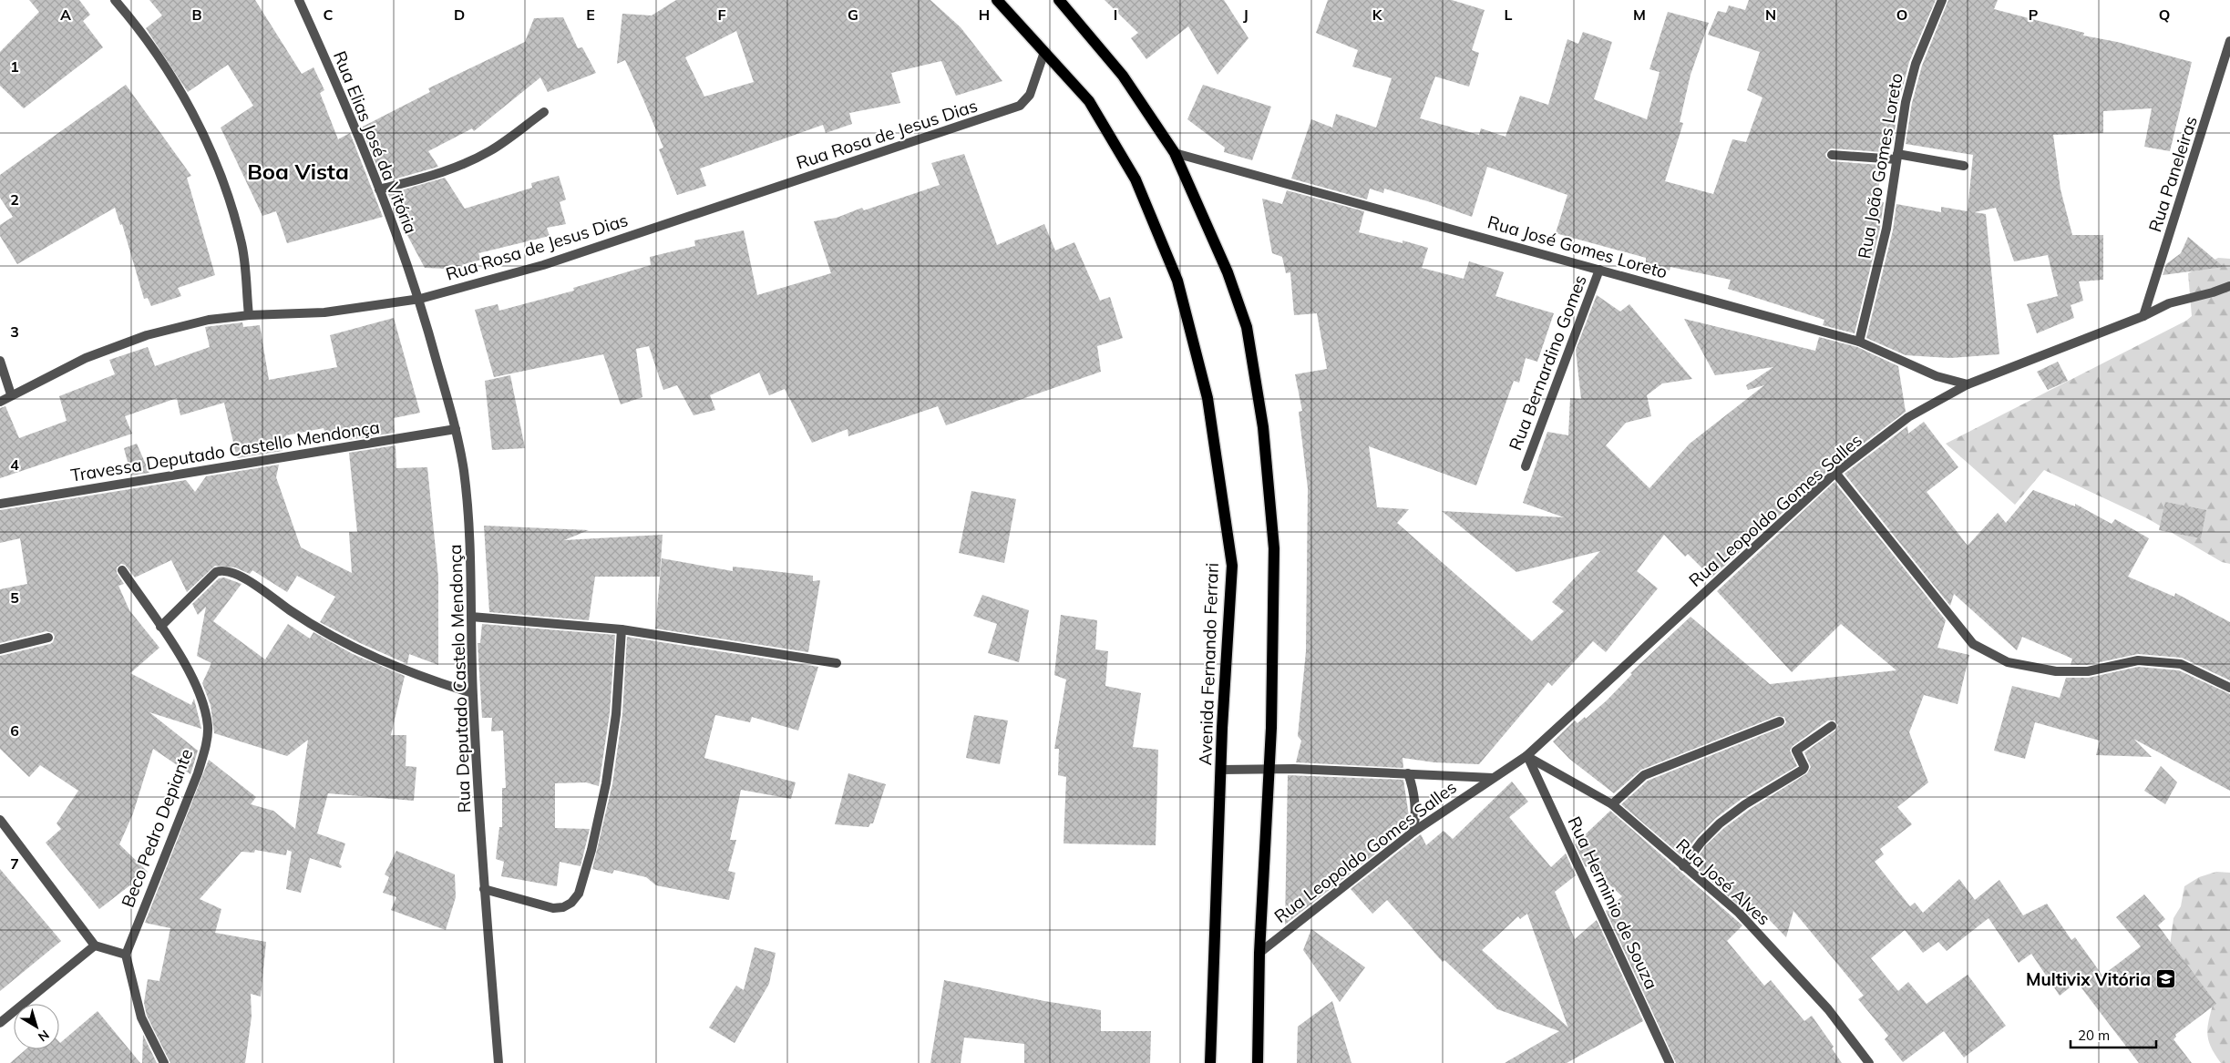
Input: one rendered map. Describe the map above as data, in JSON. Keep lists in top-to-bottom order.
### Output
{
  "streets": {
    "main road": ["Avenida Fernando Ferrari"],
    "street": [
      "Rua Rosa de Jesus Dias",
      "Rua Elias José da Vitória",
      "Rua João Gomes Loreto",
      "Rua Paneleiras",
      "Rua José Gomes Loreto",
      "Rua Bernardino Gomes",
      "Travessa Deputado Castello Mendonça",
      "Rua Leopoldo Gomes Salles",
      "Rua Deputado Castelo Mendonça",
      "Beco Pedro Depiante",
      "Rua José Alves",
      "Rua Herminio de Souza"
    ]
  },
  "crossings": [
    ["Rua Rosa de Jesus Dias", "Rua Elias José da Vitória"],
    ["Rua Rosa de Jesus Dias", "Avenida Fernando Ferrari"],
    ["Rua Rosa de Jesus Dias", "Rua Deputado Castelo Mendonça"],
    ["Rua Elias José da Vitória", "Rua Deputado Castelo Mendonça"],
    ["Rua João Gomes Loreto", "Rua José Gomes Loreto"],
    ["Rua Paneleiras", "Rua Leopoldo Gomes Salles"],
    ["Rua José Gomes Loreto", "Rua Bernardino Gomes"],
    ["Rua José Gomes Loreto", "Rua Leopoldo Gomes Salles"],
    ["Travessa Deputado Castello Mendonça", "Rua Deputado Castelo Mendonça"],
    ["Rua Leopoldo Gomes Salles", "Rua José Alves"],
    ["Rua Leopoldo Gomes Salles", "Rua Herminio de Souza"],
    ["Rua José Alves", "Rua Herminio de Souza"]
  ],
  "districts": ["Boa Vista"],
  "places": {
    "school or university": ["Multivix Vitória"]
  },
  "scale_bar": "20 m",
  "north": "bottom right",
  "grid": {
    "columns": [
      "A",
      "B",
      "C",
      "D",
      "E",
      "F",
      "G",
      "H",
      "I",
      "J",
      "K",
      "L",
      "M",
      "N",
      "O",
      "P",
      "Q"
    ],
    "rows": [
      "1",
      "2",
      "3",
      "4",
      "5",
      "6",
      "7"
    ]
  }
}
